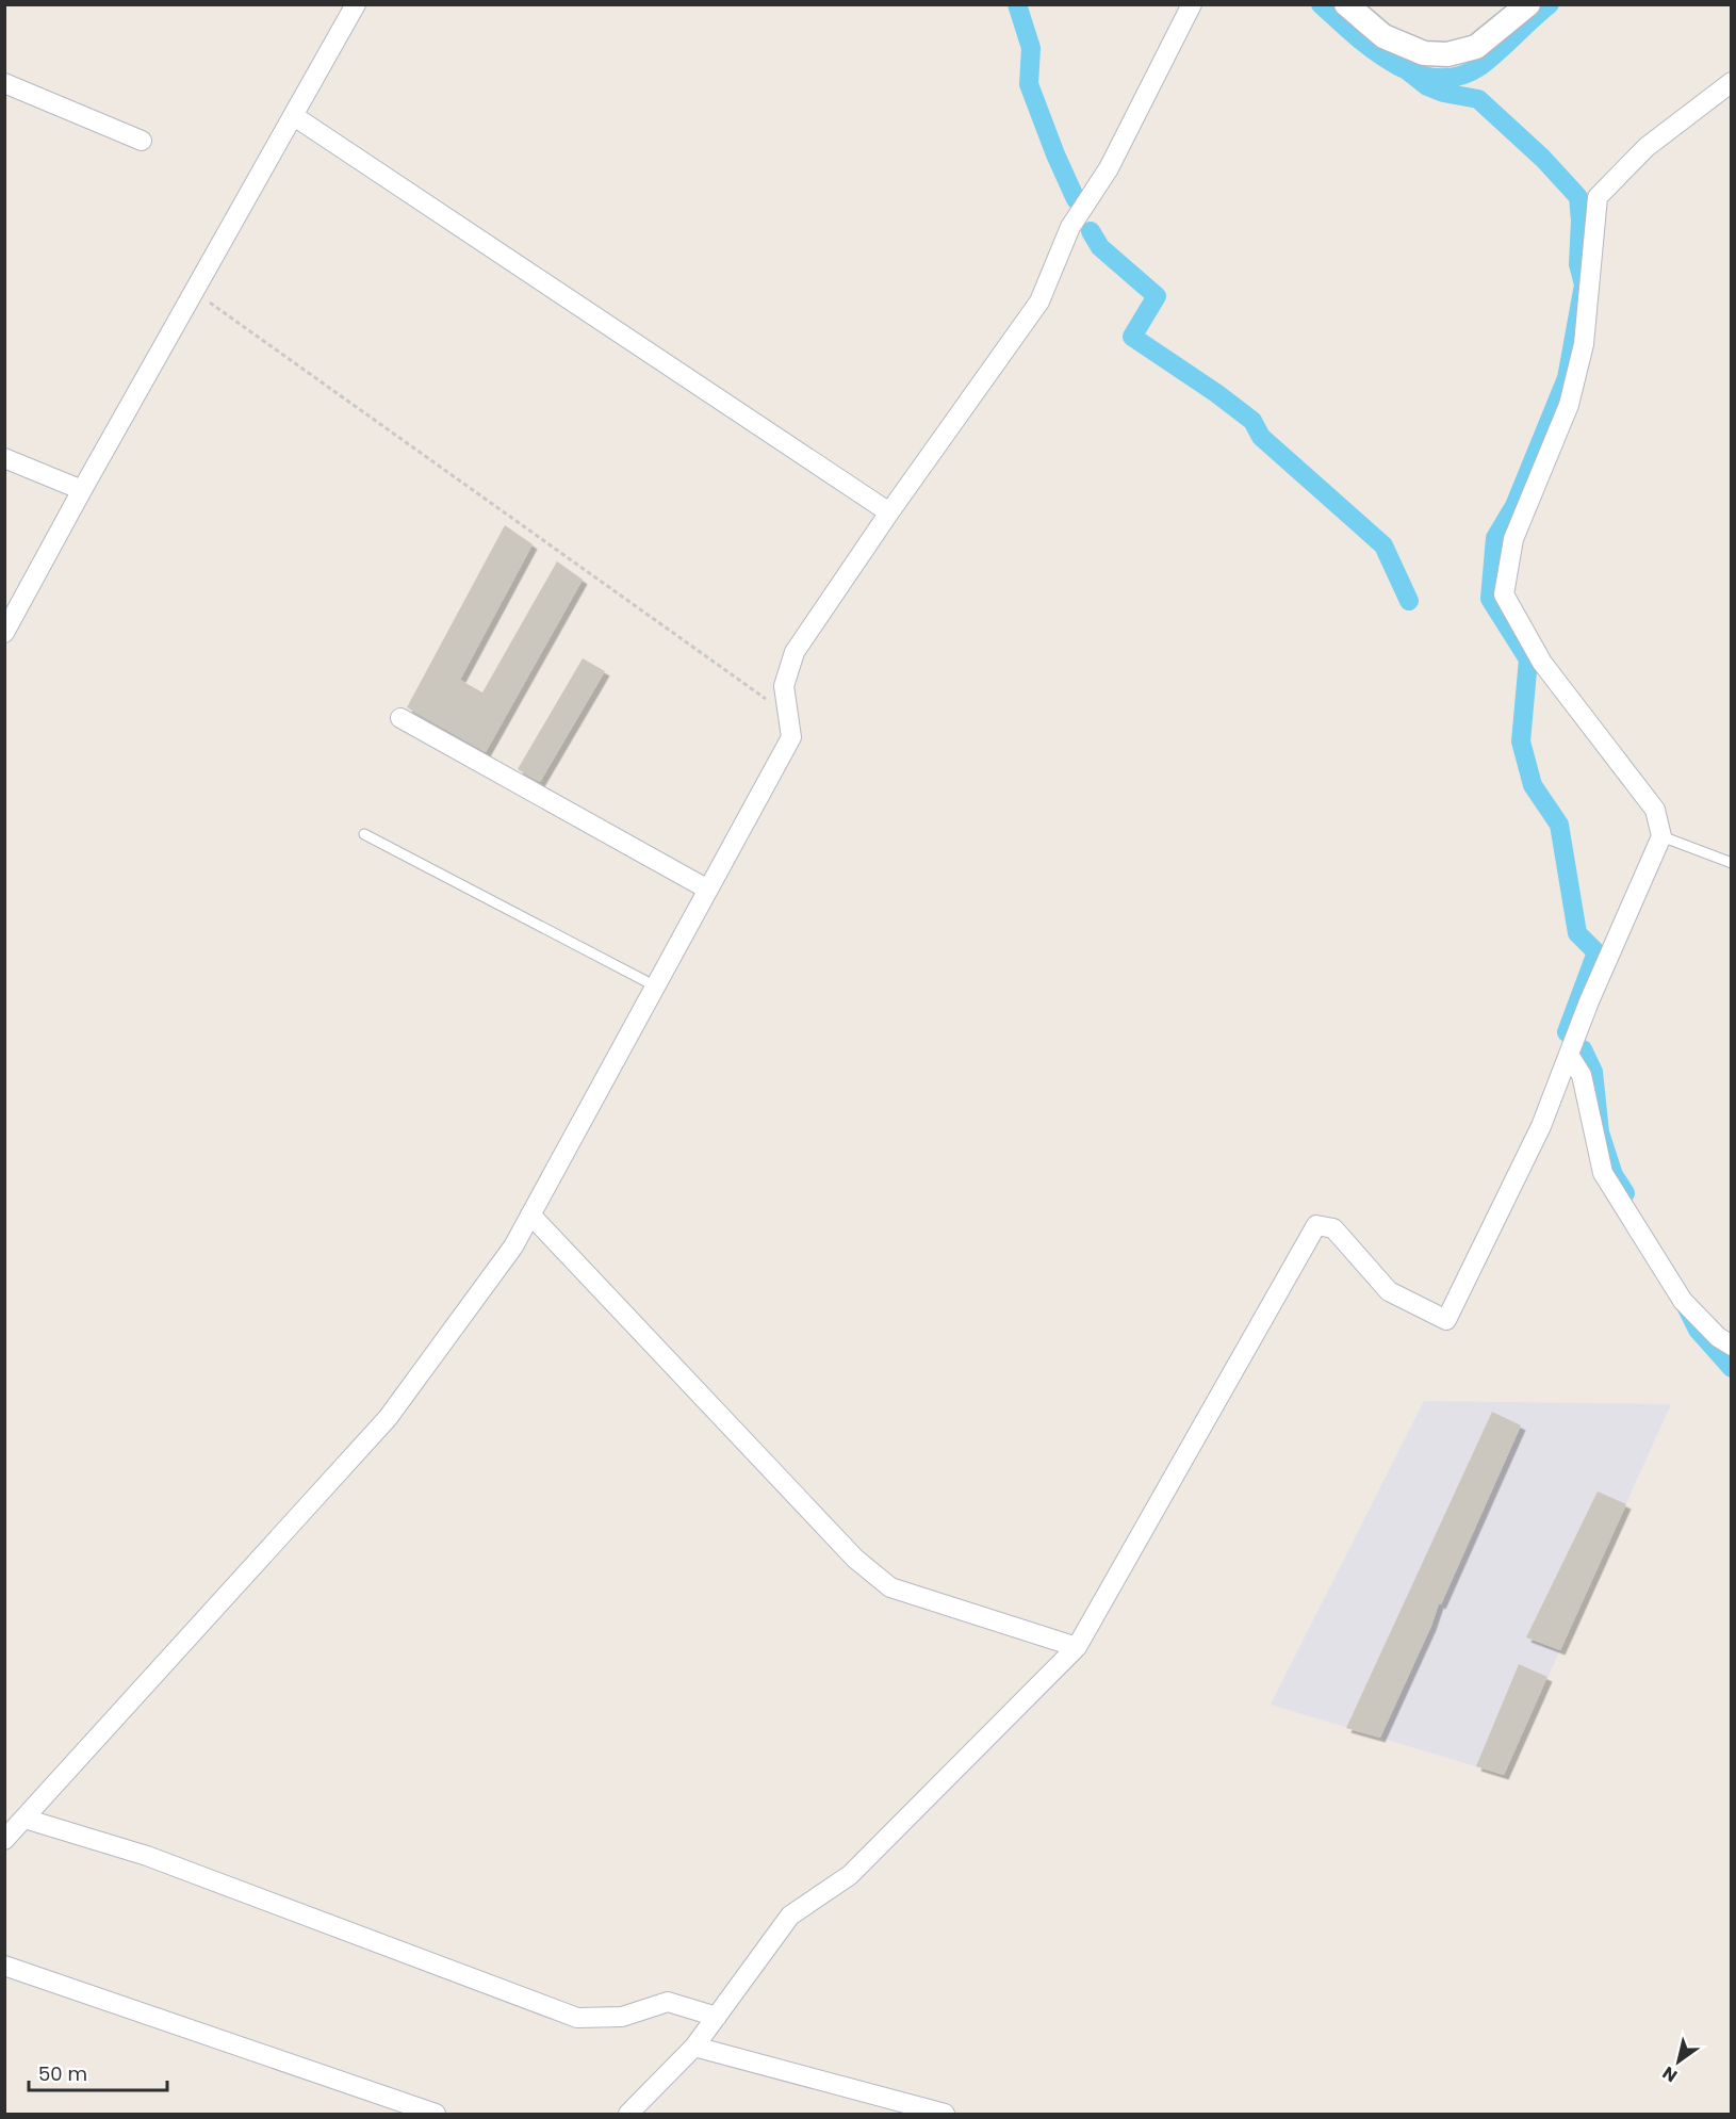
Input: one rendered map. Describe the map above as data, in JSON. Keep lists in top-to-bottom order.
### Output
{
  "scale_bar": "50 m",
  "north": "bottom left"
}
